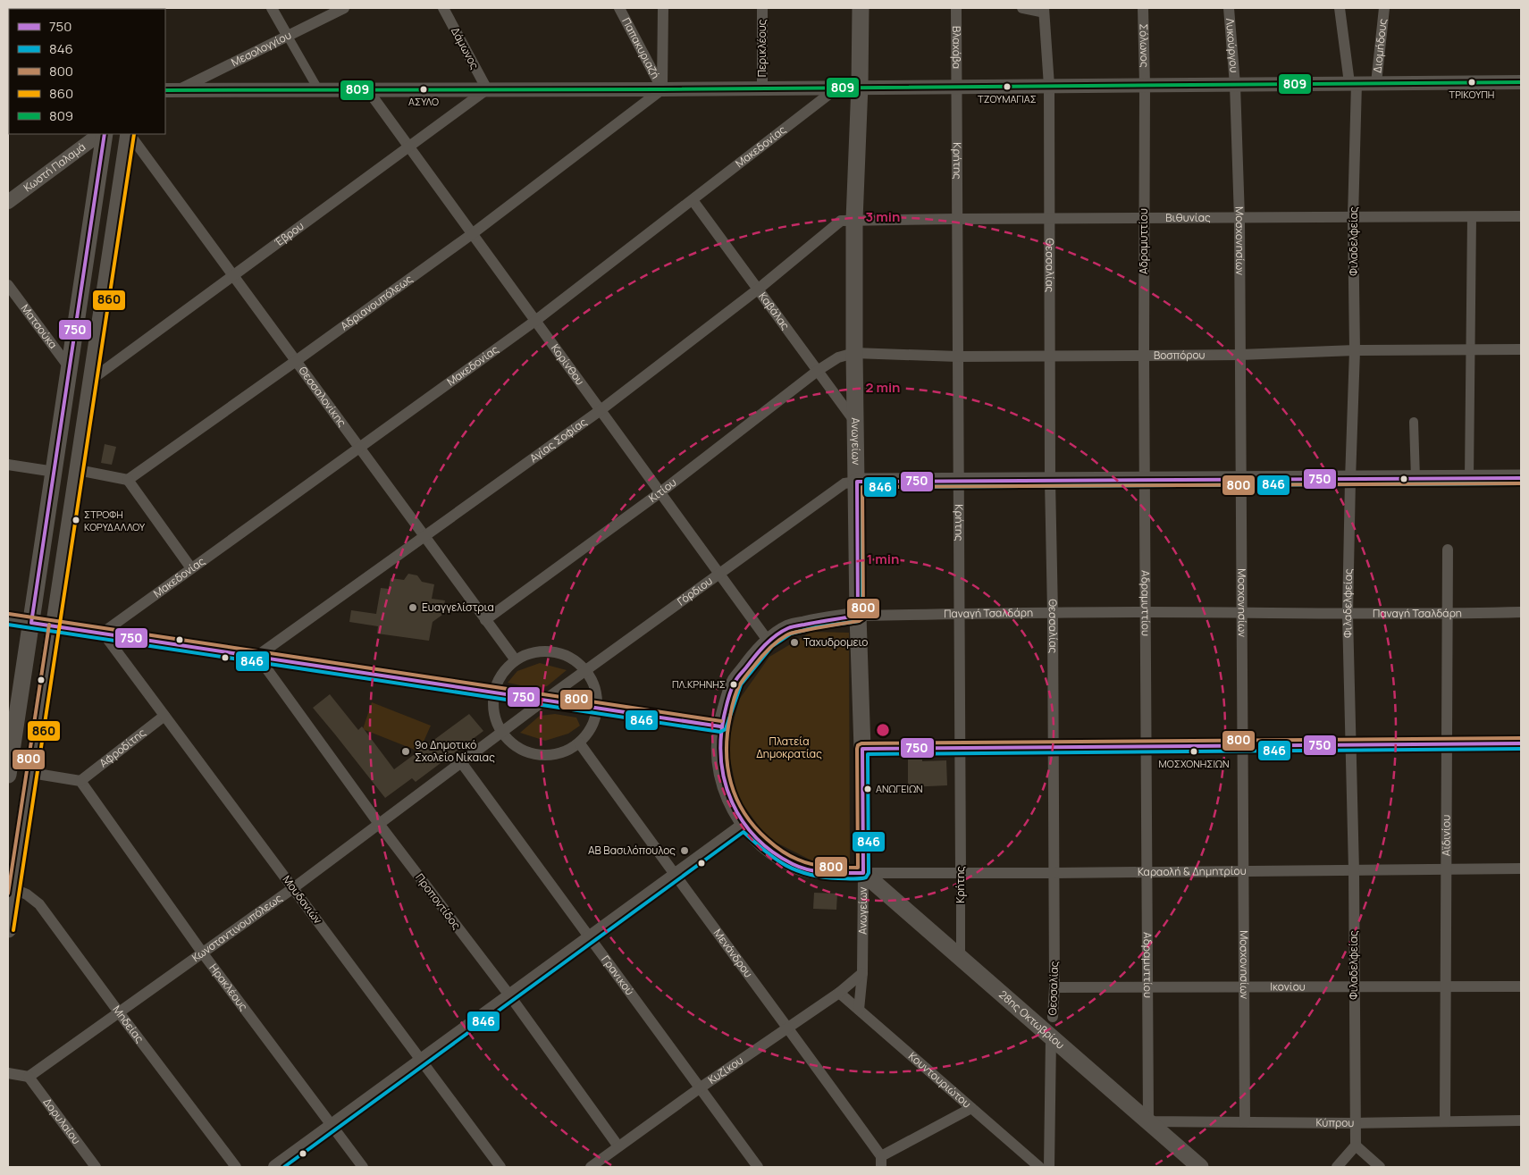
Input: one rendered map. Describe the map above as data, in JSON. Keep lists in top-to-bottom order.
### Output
{
  "streets": {
    "main road": ["Ανωγείων", "28ης Οκτωβρίου"],
    "street": [
      "Διομήδους",
      "Σόλωνος",
      "Λυκούργου",
      "Βλαχάβα",
      "Μεσολογγίου",
      "Δάμωνος",
      "Παπακυριαζή",
      "Περικλέους",
      "Μακεδονίας",
      "Κρήτης",
      "Κωστή Παλαμά",
      "Βιθυνίας",
      "Έβρου",
      "Αδραμυττίου",
      "Μοσχονησίων",
      "Φιλαδελφείας",
      "Θεσσαλίας",
      "Αδριανουπόλεως",
      "Καβάλας",
      "Ματσούκα",
      "Βοσπόρου",
      "Κορίνθου",
      "Θεσσαλονίκης",
      "Αγίας Σοφίας",
      "Κιτίου",
      "Γόρδιου",
      "Παναγή Τσαλδάρη",
      "Αφροδίτης",
      "Αϊδινίου",
      "Καραολή & Δημητρίου",
      "Μουδανιών",
      "Προποντίδος",
      "Κωνσταντινουπόλεως",
      "Μενάνδρου",
      "Γρανικού",
      "Ηρακλέους",
      "Ικονίου",
      "Μηδείας",
      "Κυζίκου",
      "Κουντουριώτου",
      "Δορυλαίου",
      "Κύπρου"
    ]
  },
  "crossings": [
    ["Σόλωνος", "Αδραμυττίου"],
    ["Λυκούργου", "Μοσχονησίων"],
    ["Βλαχάβα", "Κρήτης"],
    ["Δάμωνος", "Έβρου"],
    ["Παπακυριαζή", "Αδριανουπόλεως"],
    ["Μακεδονίας", "Καβάλας"],
    ["Μακεδονίας", "Κορίνθου"],
    ["Μακεδονίας", "Θεσσαλονίκης"],
    ["Μακεδονίας", "Μουδανιών"],
    ["Κρήτης", "Βιθυνίας"],
    ["Κρήτης", "Βοσπόρου"],
    ["Κρήτης", "Παναγή Τσαλδάρη"],
    ["Κρήτης", "Καραολή & Δημητρίου"],
    ["Κρήτης", "28ης Οκτωβρίου"],
    ["Βιθυνίας", "Αδραμυττίου"],
    ["Βιθυνίας", "Μοσχονησίων"],
    ["Βιθυνίας", "Φιλαδελφείας"],
    ["Βιθυνίας", "Θεσσαλίας"],
    ["Βιθυνίας", "Αγίας Σοφίας"],
    ["Βιθυνίας", "Ανωγείων"],
    ["Έβρου", "Κορίνθου"],
    ["Έβρου", "Θεσσαλονίκης"],
    ["Αδραμυττίου", "Βοσπόρου"],
    ["Αδραμυττίου", "Παναγή Τσαλδάρη"],
    ["Αδραμυττίου", "Καραολή & Δημητρίου"],
    ["Αδραμυττίου", "Ικονίου"],
    ["Αδραμυττίου", "28ης Οκτωβρίου"],
    ["Αδραμυττίου", "Κύπρου"],
    ["Μοσχονησίων", "Βοσπόρου"],
    ["Μοσχονησίων", "Παναγή Τσαλδάρη"],
    ["Μοσχονησίων", "Καραολή & Δημητρίου"],
    ["Μοσχονησίων", "Ικονίου"],
    ["Μοσχονησίων", "Κύπρου"],
    ["Φιλαδελφείας", "Βοσπόρου"],
    ["Φιλαδελφείας", "Παναγή Τσαλδάρη"],
    ["Φιλαδελφείας", "Καραολή & Δημητρίου"],
    ["Φιλαδελφείας", "Ικονίου"],
    ["Φιλαδελφείας", "Κύπρου"],
    ["Θεσσαλίας", "Βοσπόρου"],
    ["Θεσσαλίας", "Παναγή Τσαλδάρη"],
    ["Θεσσαλίας", "Καραολή & Δημητρίου"],
    ["Θεσσαλίας", "Ικονίου"],
    ["Θεσσαλίας", "28ης Οκτωβρίου"],
    ["Αδριανουπόλεως", "Κορίνθου"],
    ["Αδριανουπόλεως", "Θεσσαλονίκης"],
    ["Καβάλας", "Αγίας Σοφίας"],
    ["Καβάλας", "Ανωγείων"],
    ["Καβάλας", "Κιτίου"],
    ["Βοσπόρου", "Ανωγείων"],
    ["Βοσπόρου", "Κιτίου"],
    ["Κορίνθου", "Αγίας Σοφίας"],
    ["Κορίνθου", "Κιτίου"],
    ["Κορίνθου", "Γόρδιου"],
    ["Θεσσαλονίκης", "Αγίας Σοφίας"],
    ["Θεσσαλονίκης", "Κιτίου"],
    ["Αγίας Σοφίας", "Ανωγείων"],
    ["Αγίας Σοφίας", "Προποντίδος"],
    ["Ανωγείων", "Γόρδιου"],
    ["Ανωγείων", "Παναγή Τσαλδάρη"],
    ["Ανωγείων", "Καραολή & Δημητρίου"],
    ["Ανωγείων", "28ης Οκτωβρίου"],
    ["Ανωγείων", "Κυζίκου"],
    ["Ανωγείων", "Κουντουριώτου"],
    ["Γόρδιου", "Κωνσταντινουπόλεως"],
    ["Παναγή Τσαλδάρη", "Αϊδινίου"],
    ["Αφροδίτης", "Μουδανιών"],
    ["Αφροδίτης", "Ηρακλέους"],
    ["Αϊδινίου", "Καραολή & Δημητρίου"],
    ["Αϊδινίου", "Ικονίου"],
    ["Αϊδινίου", "Κύπρου"],
    ["Καραολή & Δημητρίου", "28ης Οκτωβρίου"],
    ["Μουδανιών", "Κωνσταντινουπόλεως"],
    ["Προποντίδος", "Κωνσταντινουπόλεως"],
    ["Προποντίδος", "Κυζίκου"],
    ["Κωνσταντινουπόλεως", "Γρανικού"],
    ["Κωνσταντινουπόλεως", "Ηρακλέους"],
    ["Κωνσταντινουπόλεως", "Μηδείας"],
    ["Κωνσταντινουπόλεως", "Δορυλαίου"],
    ["Μενάνδρου", "Κυζίκου"],
    ["Γρανικού", "Κυζίκου"],
    ["28ης Οκτωβρίου", "Κύπρου"],
    ["Κυζίκου", "Κουντουριώτου"]
  ],
  "parks": ["Πλατεία Δημοκρατίας"],
  "places": [
    "ΤΡΙΚΟΥΠΗ",
    "ΤΖΟΥΜΑΓΙΑΣ",
    "ΑΣΥΛΟ",
    "ΣΤΡΟΦΗ ΚΟΡΥΔΑΛΛΟΥ",
    "Ευαγγελίστρια",
    "Ταχυδρομειο",
    "ΠΛ.ΚΡΗΝΗΣ",
    "9o Δημοτικό Σχολείο Νίκαιας",
    "ΜΟΣΧΟΝΗΣΙΩΝ",
    "ΑΝΩΓΕΙΩΝ",
    "ΑΒ Βασιλόπουλος"
  ],
  "lines": [
    "transit line 809",
    "transit line 750",
    "transit line 860",
    "transit line 846",
    "transit line 800"
  ],
  "legend": [
    "750",
    "846",
    "800",
    "860",
    "809"
  ],
  "rings": ["3 min", "2 min", "1 min"]
}
